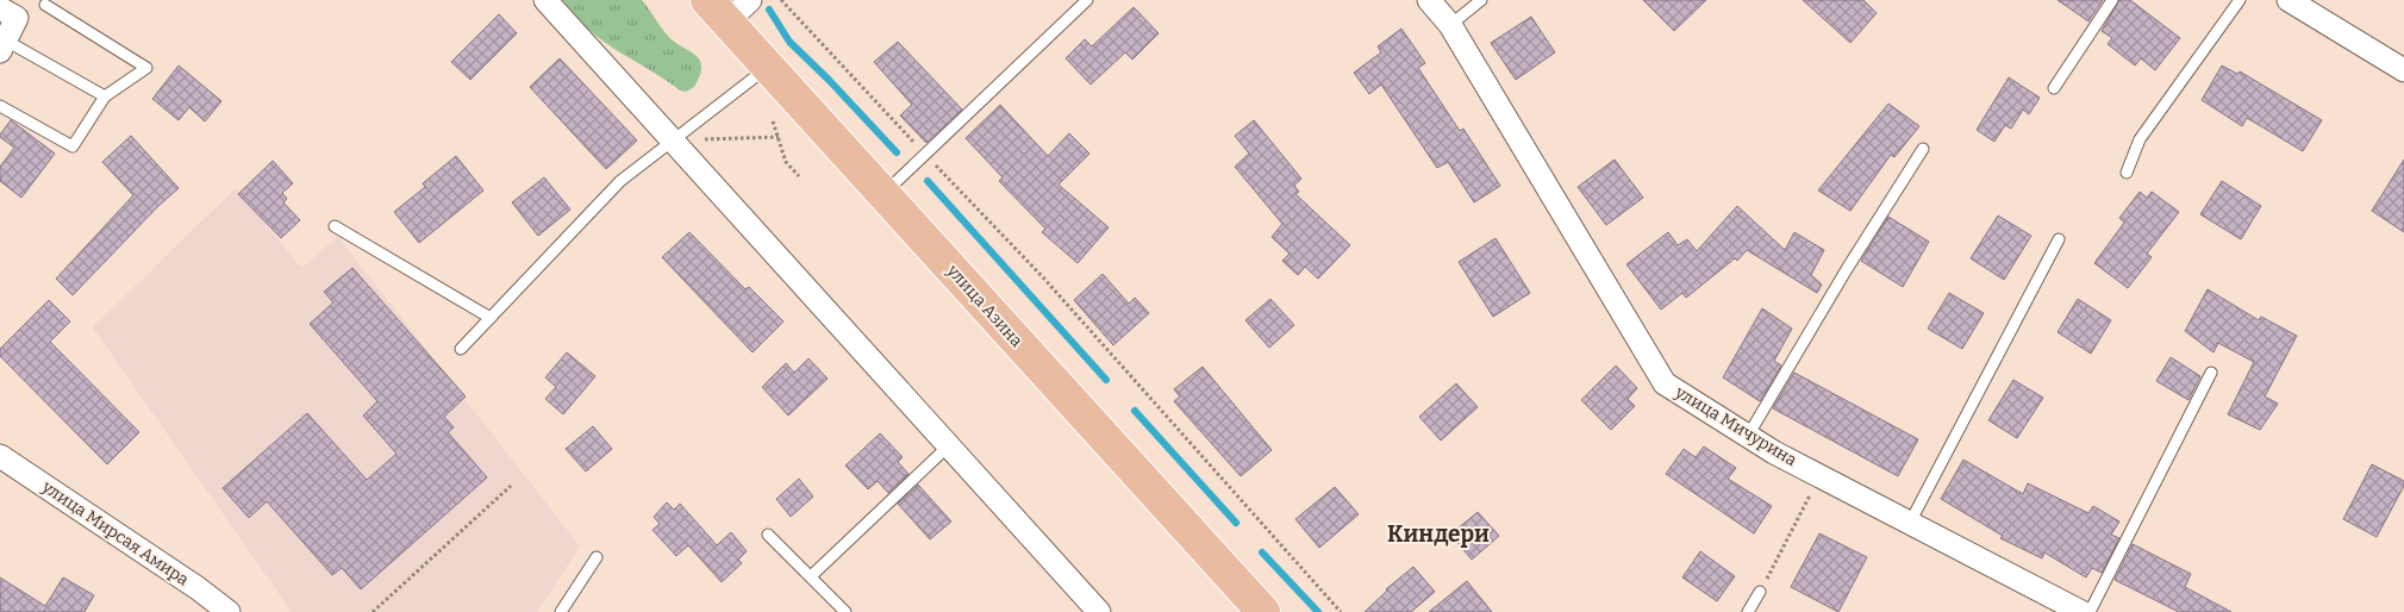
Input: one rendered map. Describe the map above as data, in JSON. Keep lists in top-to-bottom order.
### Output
{
  "streets": {
    "main road": ["улица Азина"],
    "street": ["улица Мичурина", "улица Мирсая Амира"]
  },
  "districts": ["Киндери"]
}
